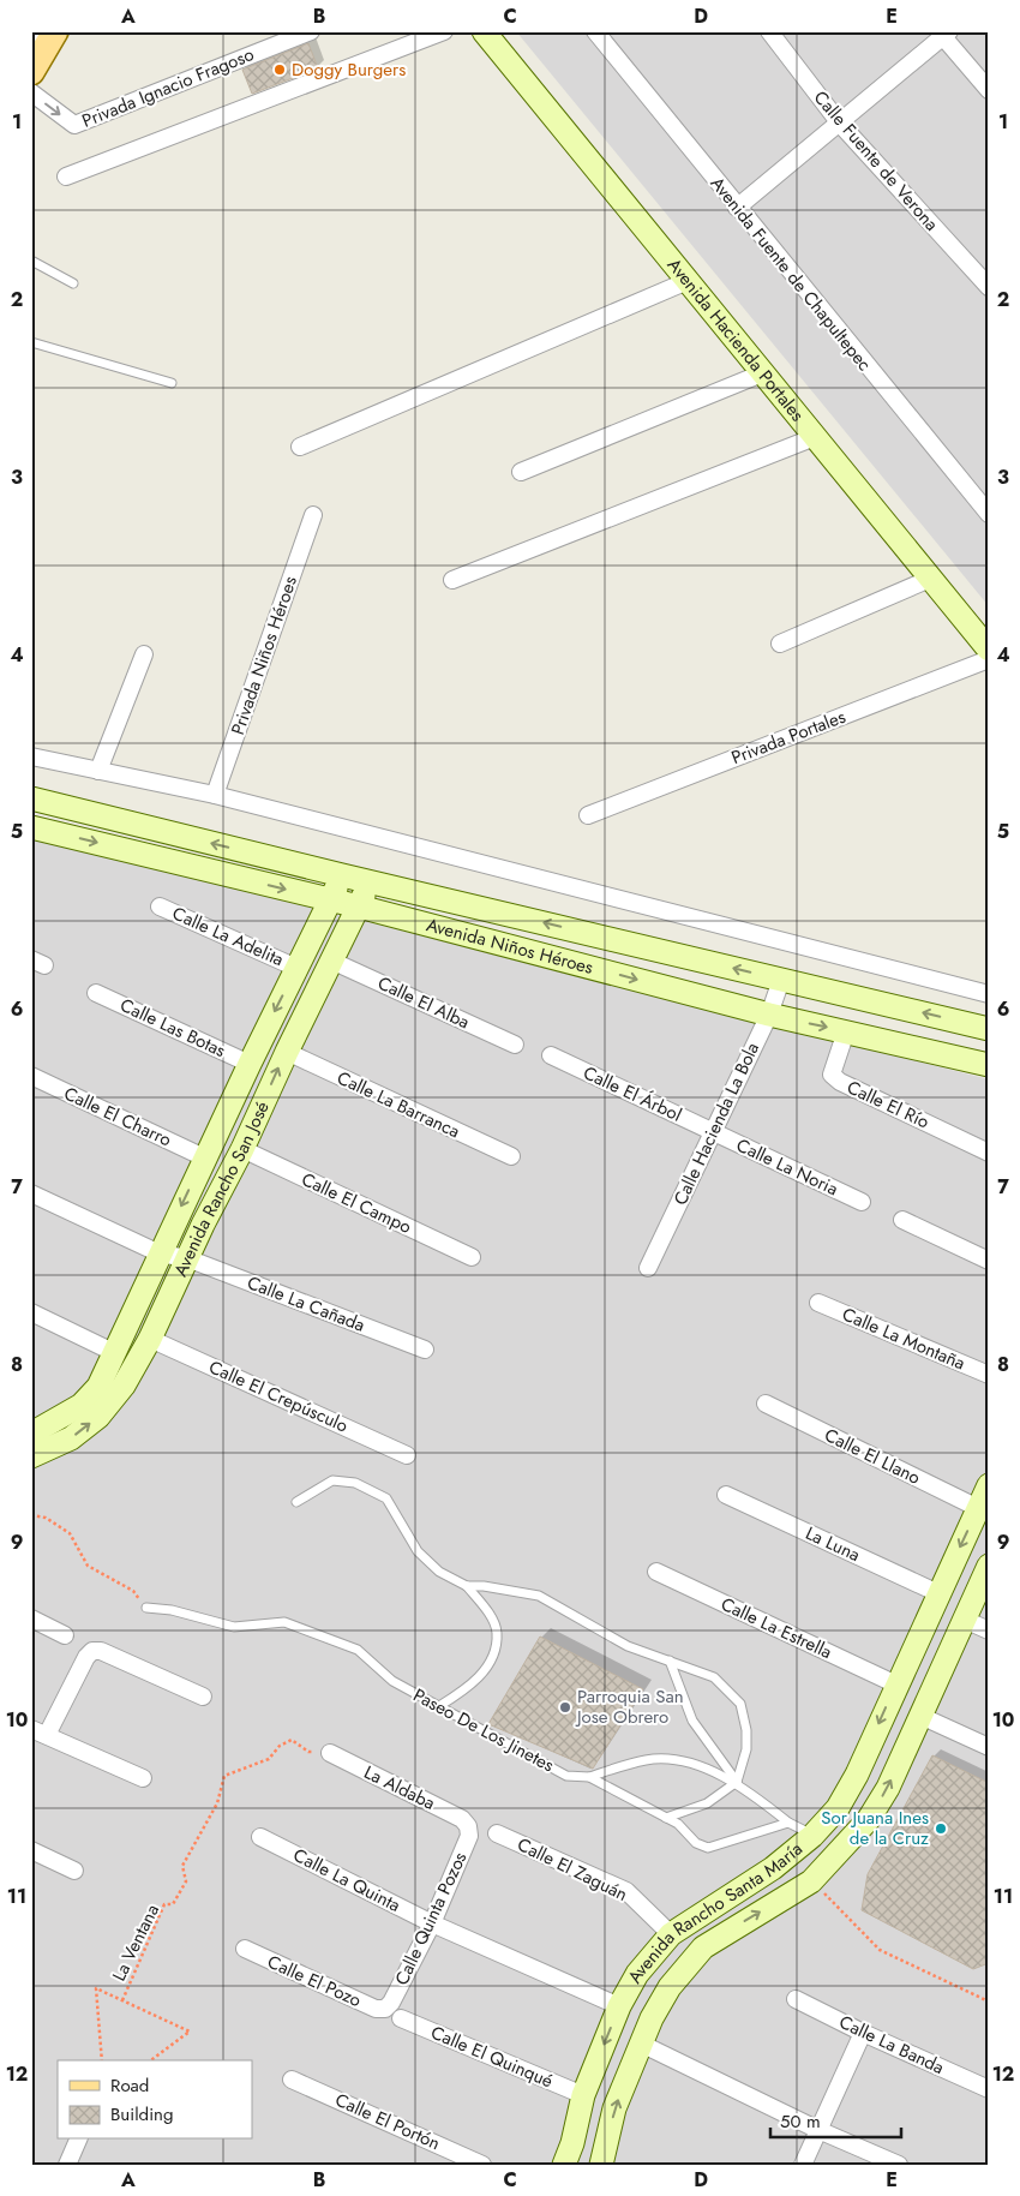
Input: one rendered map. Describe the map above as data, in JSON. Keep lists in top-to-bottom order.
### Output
{
  "streets": {
    "street": [
      "Privada Ignacio Fragoso",
      "Calle Fuente de Verona",
      "Avenida Fuente de Chapultepec",
      "Avenida Hacienda Portales",
      "Privada Niños Héroes",
      "Privada Portales",
      "Calle La Adelita",
      "Avenida Niños Héroes",
      "Calle El Alba",
      "Calle Las Botas",
      "Calle El Árbol",
      "Calle La Barranca",
      "Calle El Río",
      "Calle El Charro",
      "Calle Hacienda La Bola",
      "Calle La Noria",
      "Avenida Rancho San José",
      "Calle El Campo",
      "Calle La Cañada",
      "Calle La Montaña",
      "Calle El Crepúsculo",
      "Calle El Llano",
      "La Luna",
      "Calle La Estrella",
      "La Aldaba",
      "Calle El Zaguán",
      "Calle La Quinta",
      "Avenida Rancho Santa María",
      "Calle Quinta Pozos",
      "Calle El Pozo",
      "Calle La Banda",
      "Calle El Quinqué",
      "Calle El Portón"
    ],
    "lane": ["Paseo De Los Jinetes"],
    "path": ["La Ventana"]
  },
  "crossings": [
    ["Calle La Adelita", "Avenida Rancho San José"],
    ["Avenida Niños Héroes", "Calle El Río"],
    ["Avenida Niños Héroes", "Calle Hacienda La Bola"],
    ["Avenida Niños Héroes", "Avenida Rancho San José"],
    ["Calle El Alba", "Avenida Rancho San José"],
    ["Calle Las Botas", "Avenida Rancho San José"],
    ["Calle El Árbol", "Calle Hacienda La Bola"],
    ["Calle El Árbol", "Calle La Noria"],
    ["Calle La Barranca", "Avenida Rancho San José"],
    ["Calle El Charro", "Avenida Rancho San José"],
    ["Calle Hacienda La Bola", "Calle La Noria"],
    ["Avenida Rancho San José", "Calle El Campo"],
    ["Avenida Rancho San José", "Calle La Cañada"],
    ["Avenida Rancho San José", "Calle El Crepúsculo"],
    ["Calle El Llano", "Avenida Rancho Santa María"],
    ["La Luna", "Avenida Rancho Santa María"],
    ["Calle La Estrella", "Avenida Rancho Santa María"],
    ["La Aldaba", "Calle Quinta Pozos"],
    ["La Aldaba", "La Ventana"],
    ["Calle El Zaguán", "Avenida Rancho Santa María"],
    ["Calle La Quinta", "Avenida Rancho Santa María"],
    ["Calle La Quinta", "Calle Quinta Pozos"],
    ["Avenida Rancho Santa María", "Calle El Quinqué"],
    ["Calle Quinta Pozos", "Calle El Pozo"]
  ],
  "places": ["Doggy Burgers", "Parroquia San Jose Obrero", "Sor Juana Ines de la Cruz"],
  "legend": ["Road", "Building"],
  "scale_bar": "50 m",
  "grid": {
    "columns": [
      "A",
      "B",
      "C",
      "D",
      "E"
    ],
    "rows": [
      "1",
      "2",
      "3",
      "4",
      "5",
      "6",
      "7",
      "8",
      "9",
      "10",
      "11",
      "12"
    ]
  }
}
